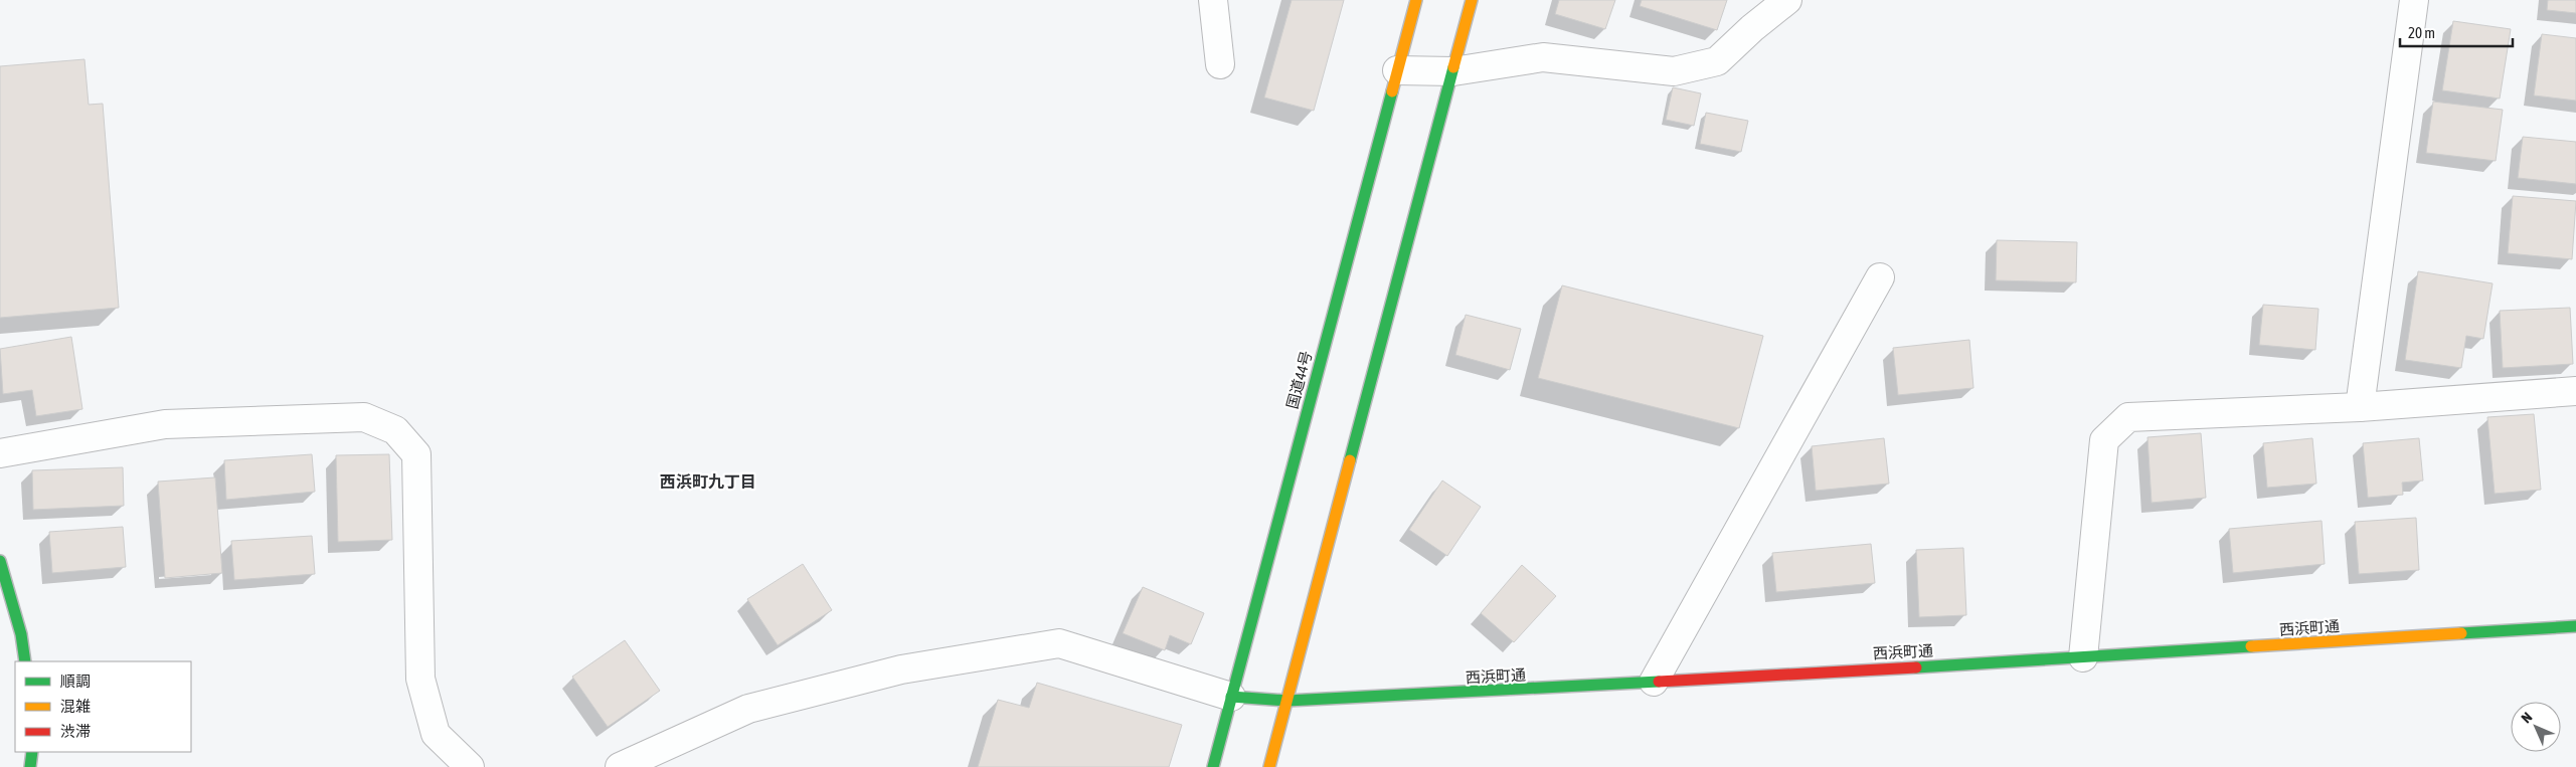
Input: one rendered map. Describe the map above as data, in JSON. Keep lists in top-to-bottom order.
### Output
{
  "streets": {
    "main road": ["国道44号", "西浜町通"]
  },
  "crossings": [
    ["国道44号", "西浜町通"]
  ],
  "districts": ["西浜町九丁目"],
  "legend": ["順調", "混雑", "渋滞"],
  "scale_bar": "20 m",
  "north": "top left"
}
